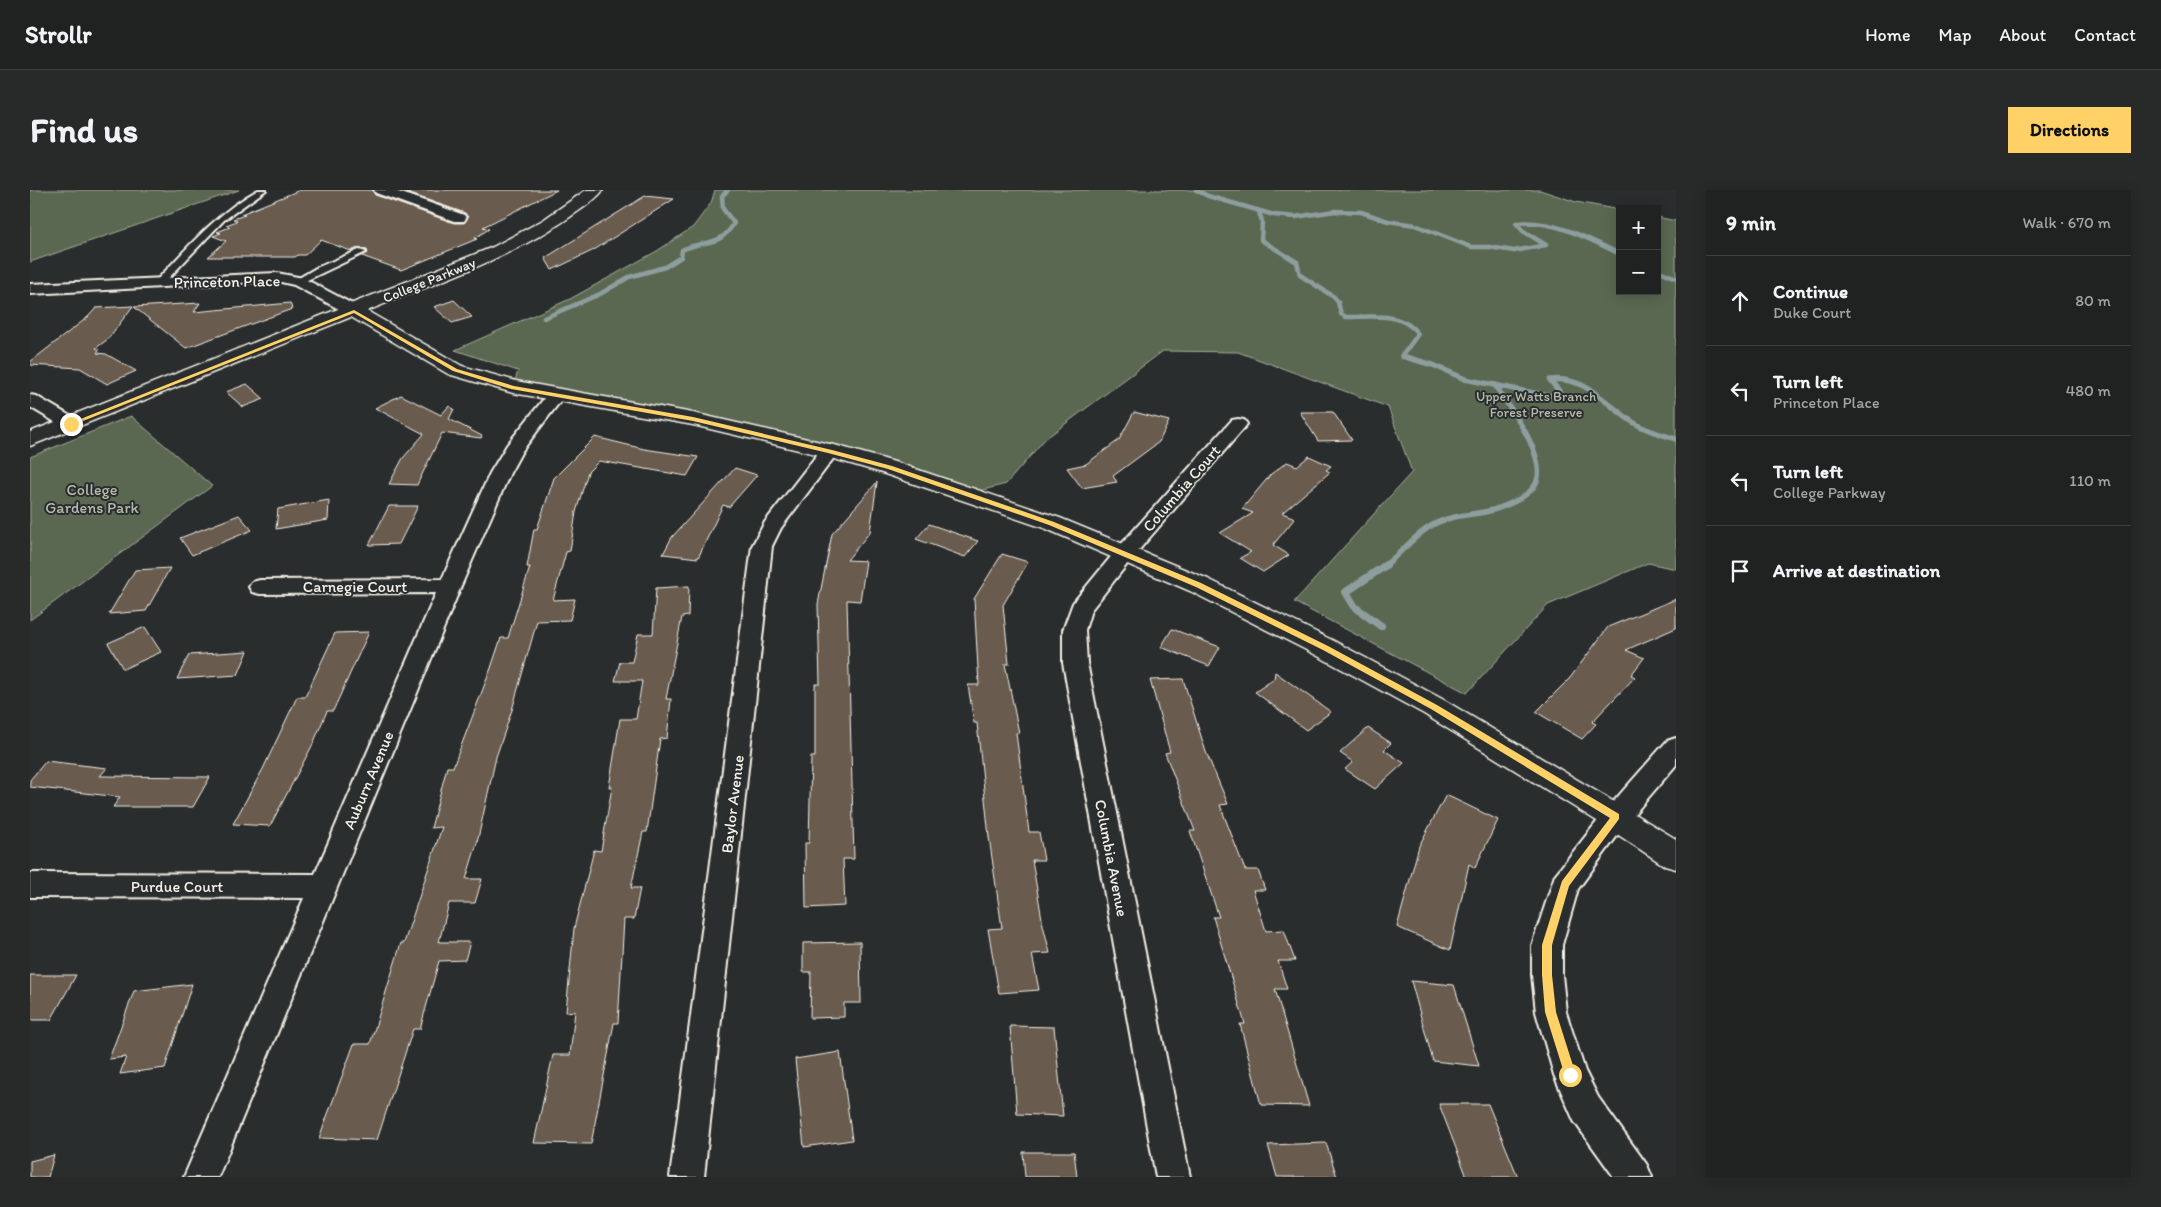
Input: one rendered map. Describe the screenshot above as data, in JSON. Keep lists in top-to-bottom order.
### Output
{
  "streets": {
    "street": [
      "College Parkway",
      "Princeton Place",
      "Columbia Court",
      "Carnegie Court",
      "Auburn Avenue",
      "Baylor Avenue",
      "Columbia Avenue",
      "Purdue Court"
    ]
  },
  "crossings": [
    ["College Parkway", "Princeton Place"],
    ["Princeton Place", "Columbia Court"],
    ["Princeton Place", "Auburn Avenue"],
    ["Princeton Place", "Baylor Avenue"],
    ["Princeton Place", "Columbia Avenue"],
    ["Columbia Court", "Columbia Avenue"],
    ["Carnegie Court", "Auburn Avenue"],
    ["Auburn Avenue", "Purdue Court"]
  ],
  "parks": ["Upper Watts Branch Forest Preserve", "College Gardens Park"],
  "page": {
    "header": "Strollr",
    "nav": [
      "Home",
      "Map",
      "About",
      "Contact"
    ],
    "buttons": "Directions",
    "title": "Find us",
    "heading": ["9 min", "Walk · 670 m"],
    "map_buttons": ["+", "−"],
    "list": [
      ["Continue", "Duke Court", "80 m"],
      ["Turn left", "Princeton Place", "480 m"],
      ["Turn left", "College Parkway", "110 m"],
      "Arrive at destination"
    ]
  }
}
